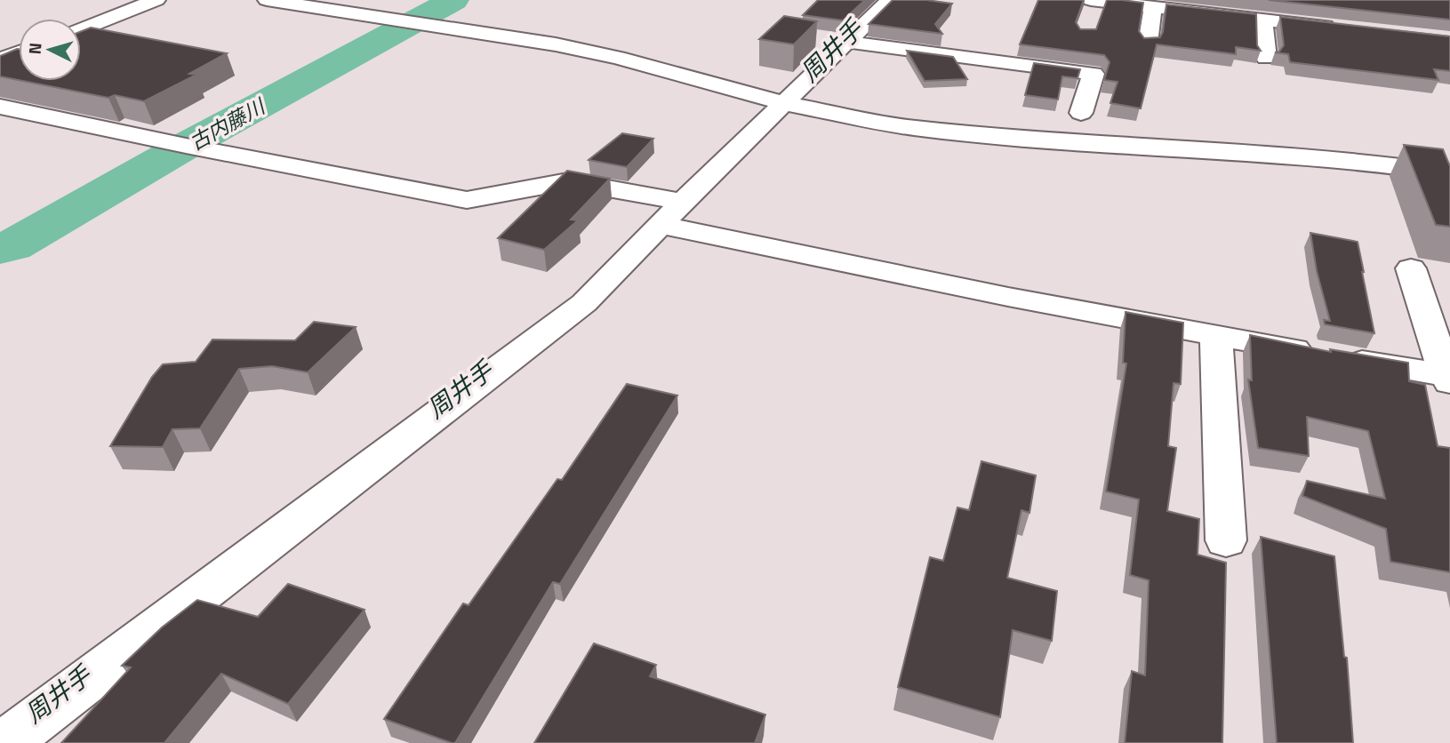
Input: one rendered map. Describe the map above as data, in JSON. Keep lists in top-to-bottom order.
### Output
{
  "water": ["周井手", "古内藤川"],
  "north": "left"
}
